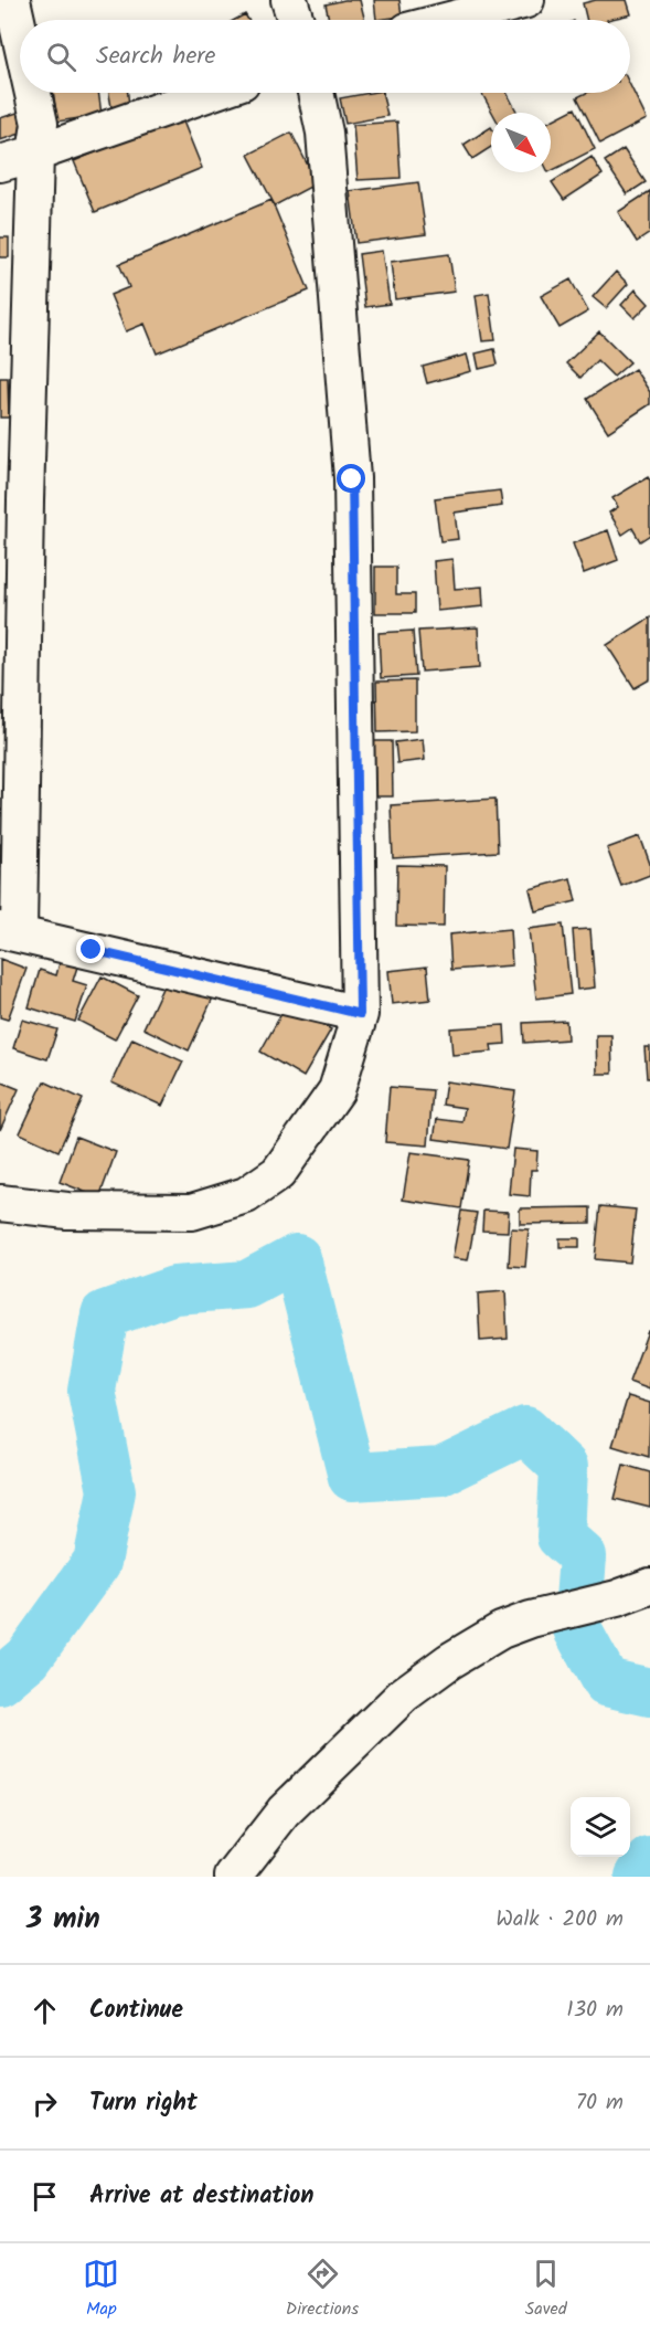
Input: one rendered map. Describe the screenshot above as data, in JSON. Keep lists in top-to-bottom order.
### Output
{
  "north": "bottom right",
  "page": {
    "search": "Search here",
    "heading": ["3 min", "Walk · 200 m"],
    "list": [
      ["Continue", "130 m"],
      ["Turn right", "70 m"],
      "Arrive at destination"
    ],
    "nav": ["Map", "Directions", "Saved"]
  }
}
